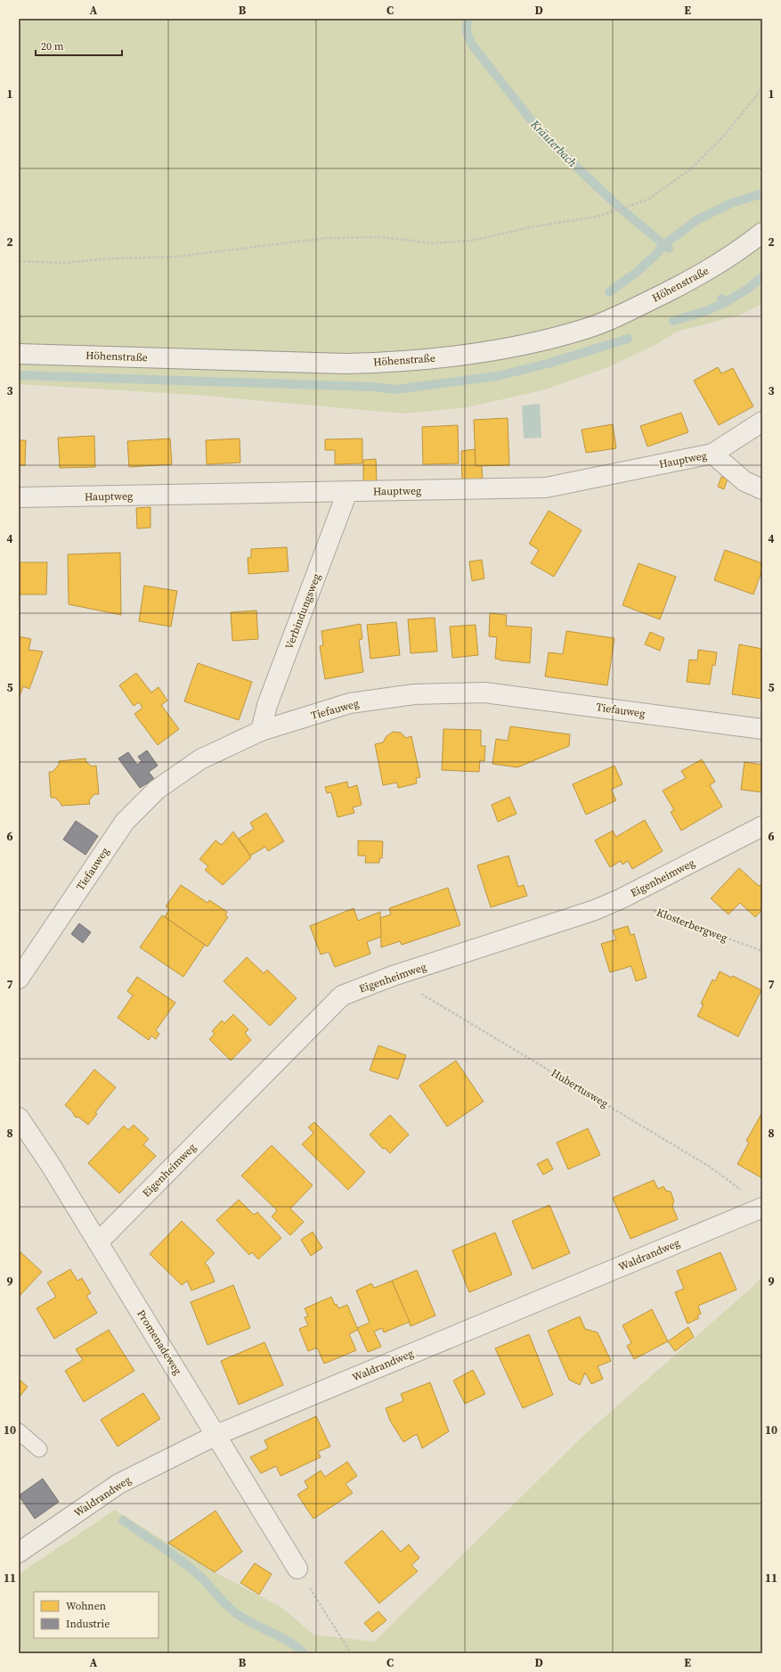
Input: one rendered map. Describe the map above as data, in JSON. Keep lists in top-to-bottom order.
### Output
{
  "streets": {
    "street": [
      "Höhenstraße",
      "Hauptweg",
      "Verbindungsweg",
      "Tiefauweg",
      "Eigenheimweg",
      "Waldrandweg",
      "Promenadeweg"
    ],
    "path": ["Klosterbergweg", "Hubertusweg"]
  },
  "crossings": [
    ["Hauptweg", "Verbindungsweg"],
    ["Verbindungsweg", "Tiefauweg"],
    ["Eigenheimweg", "Klosterbergweg"],
    ["Eigenheimweg", "Hubertusweg"],
    ["Eigenheimweg", "Promenadeweg"],
    ["Waldrandweg", "Promenadeweg"]
  ],
  "water": ["Kräuterbach"],
  "legend": ["Wohnen", "Industrie"],
  "scale_bar": "20 m",
  "grid": {
    "columns": [
      "A",
      "B",
      "C",
      "D",
      "E"
    ],
    "rows": [
      "1",
      "2",
      "3",
      "4",
      "5",
      "6",
      "7",
      "8",
      "9",
      "10",
      "11"
    ]
  }
}
